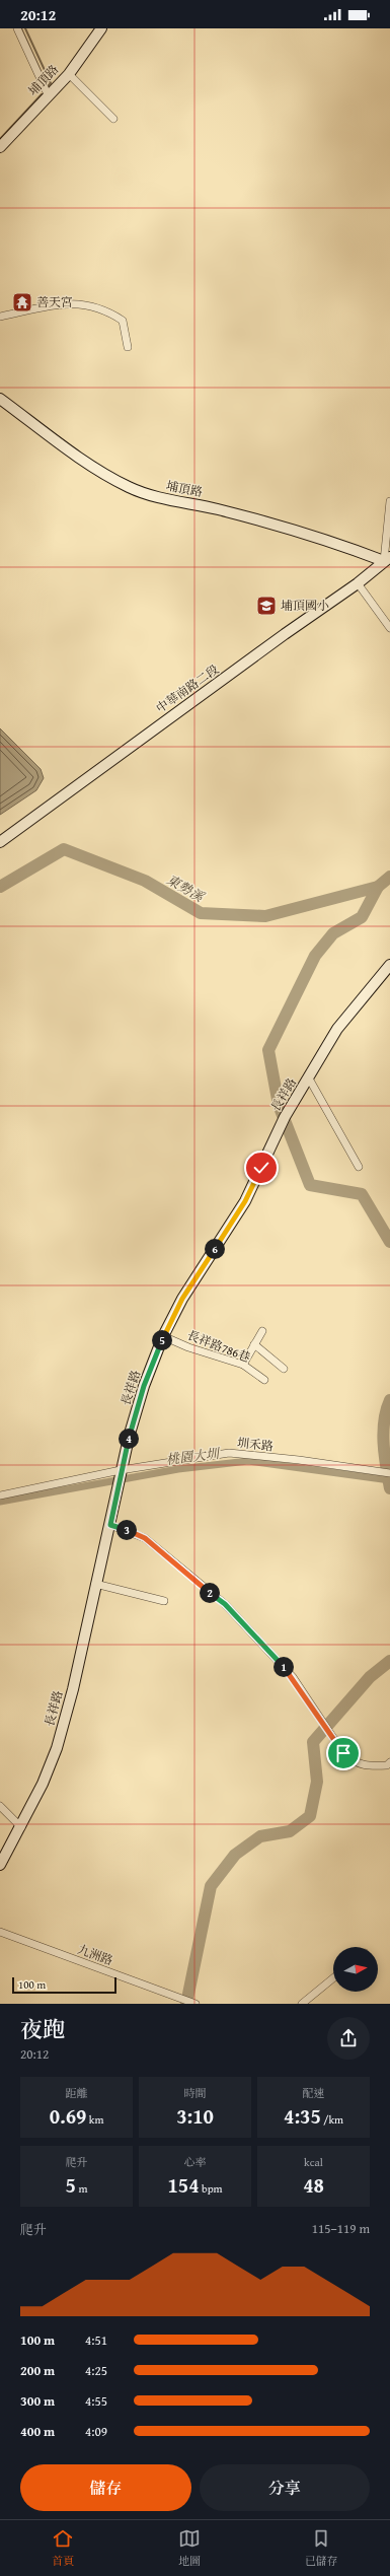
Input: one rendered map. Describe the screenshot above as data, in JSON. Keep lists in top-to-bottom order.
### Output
{
  "streets": {
    "street": [
      "埔頂路",
      "中華南路二段",
      "長祥路",
      "長祥路786巷",
      "圳禾路",
      "九洲路"
    ]
  },
  "crossings": [
    ["埔頂路", "中華南路二段"],
    ["長祥路", "長祥路786巷"],
    ["長祥路", "圳禾路"]
  ],
  "water": ["東勢溪", "桃園大圳"],
  "places": {
    "temple": ["善天宮"],
    "school or university": ["埔頂國小"]
  },
  "scale_bar": "100 m",
  "north": "right",
  "page": {
    "status": "20:12",
    "pins": [
      "6",
      "5",
      "4",
      "3",
      "2",
      "1"
    ],
    "scale": "100 m",
    "heading": ["夜跑", "20:12"],
    "stats": [
      ["距離", "0.69 km"],
      ["時間", "3:10"],
      ["配速", "4:35 /km"],
      ["爬升", "5 m"],
      ["心率", "154 bpm"],
      ["kcal", "48"]
    ],
    "chart": ["爬升", "115–119 m"],
    "list": [
      {
        "name": "100 m",
        "note": "4:51"
      },
      {
        "name": "200 m",
        "note": "4:25"
      },
      {
        "name": "300 m",
        "note": "4:55"
      },
      {
        "name": "400 m",
        "note": "4:09"
      }
    ],
    "buttons": ["儲存", "分享"],
    "tabs": ["首頁", "地圖", "已儲存"]
  }
}
